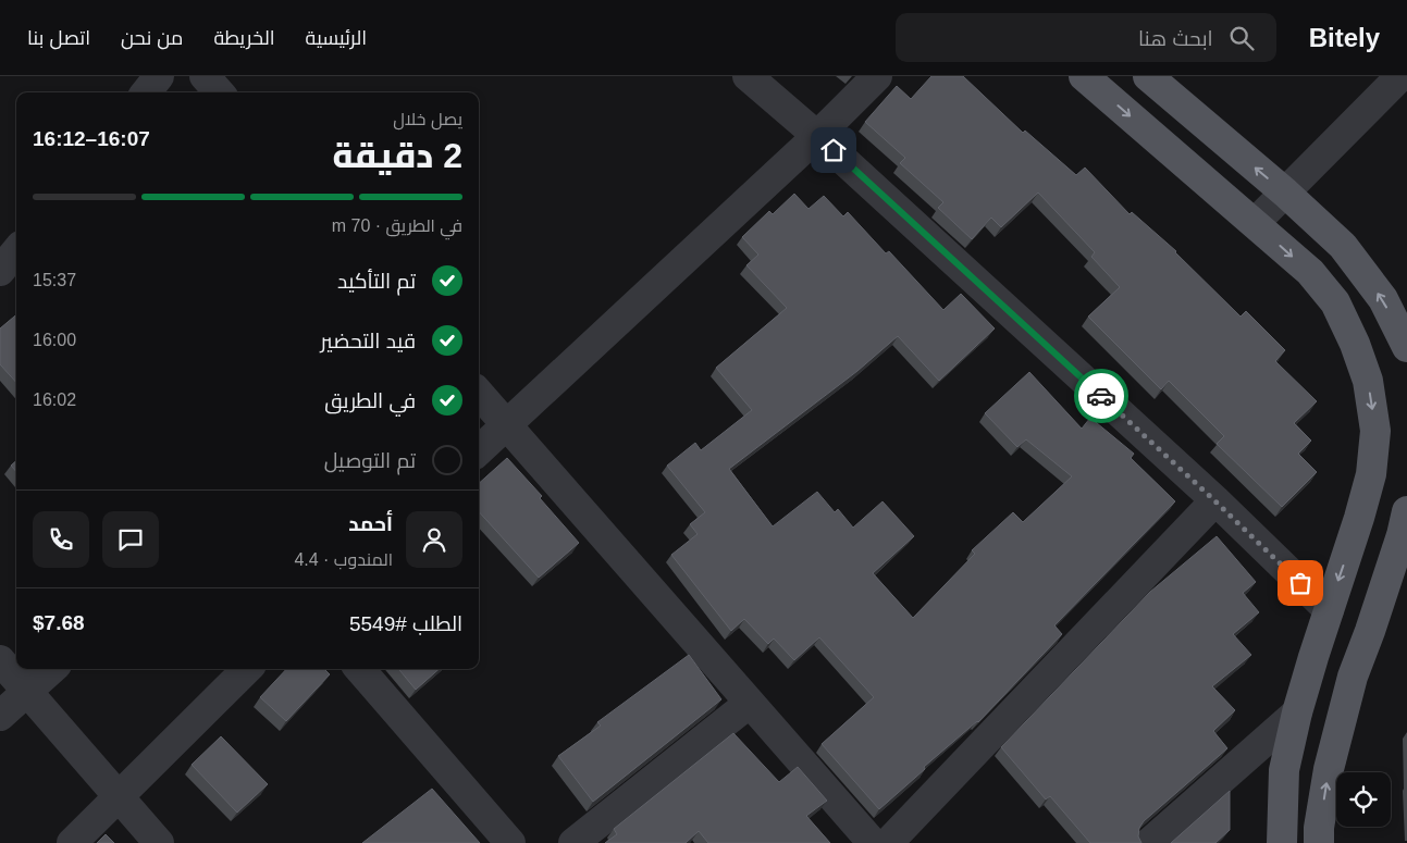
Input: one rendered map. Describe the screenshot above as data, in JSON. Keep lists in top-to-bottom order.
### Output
{
  "page": {
    "header": "Bitely",
    "search": "ابحث هنا",
    "nav": [
      "الرئيسية",
      "الخريطة",
      "من نحن",
      "اتصل بنا"
    ],
    "heading": ["2 دقيقة", "يصل خلال", "16:07–16:12"],
    "panel": [
      "أحمد",
      "المندوب · 4.4",
      "الطلب #5549",
      "$7.68"
    ],
    "bar": "في الطريق · 70 m",
    "list": [
      ["تم التأكيد", "15:37"],
      ["قيد التحضير", "16:00"],
      ["في الطريق", "16:02"],
      "تم التوصيل"
    ]
  }
}
